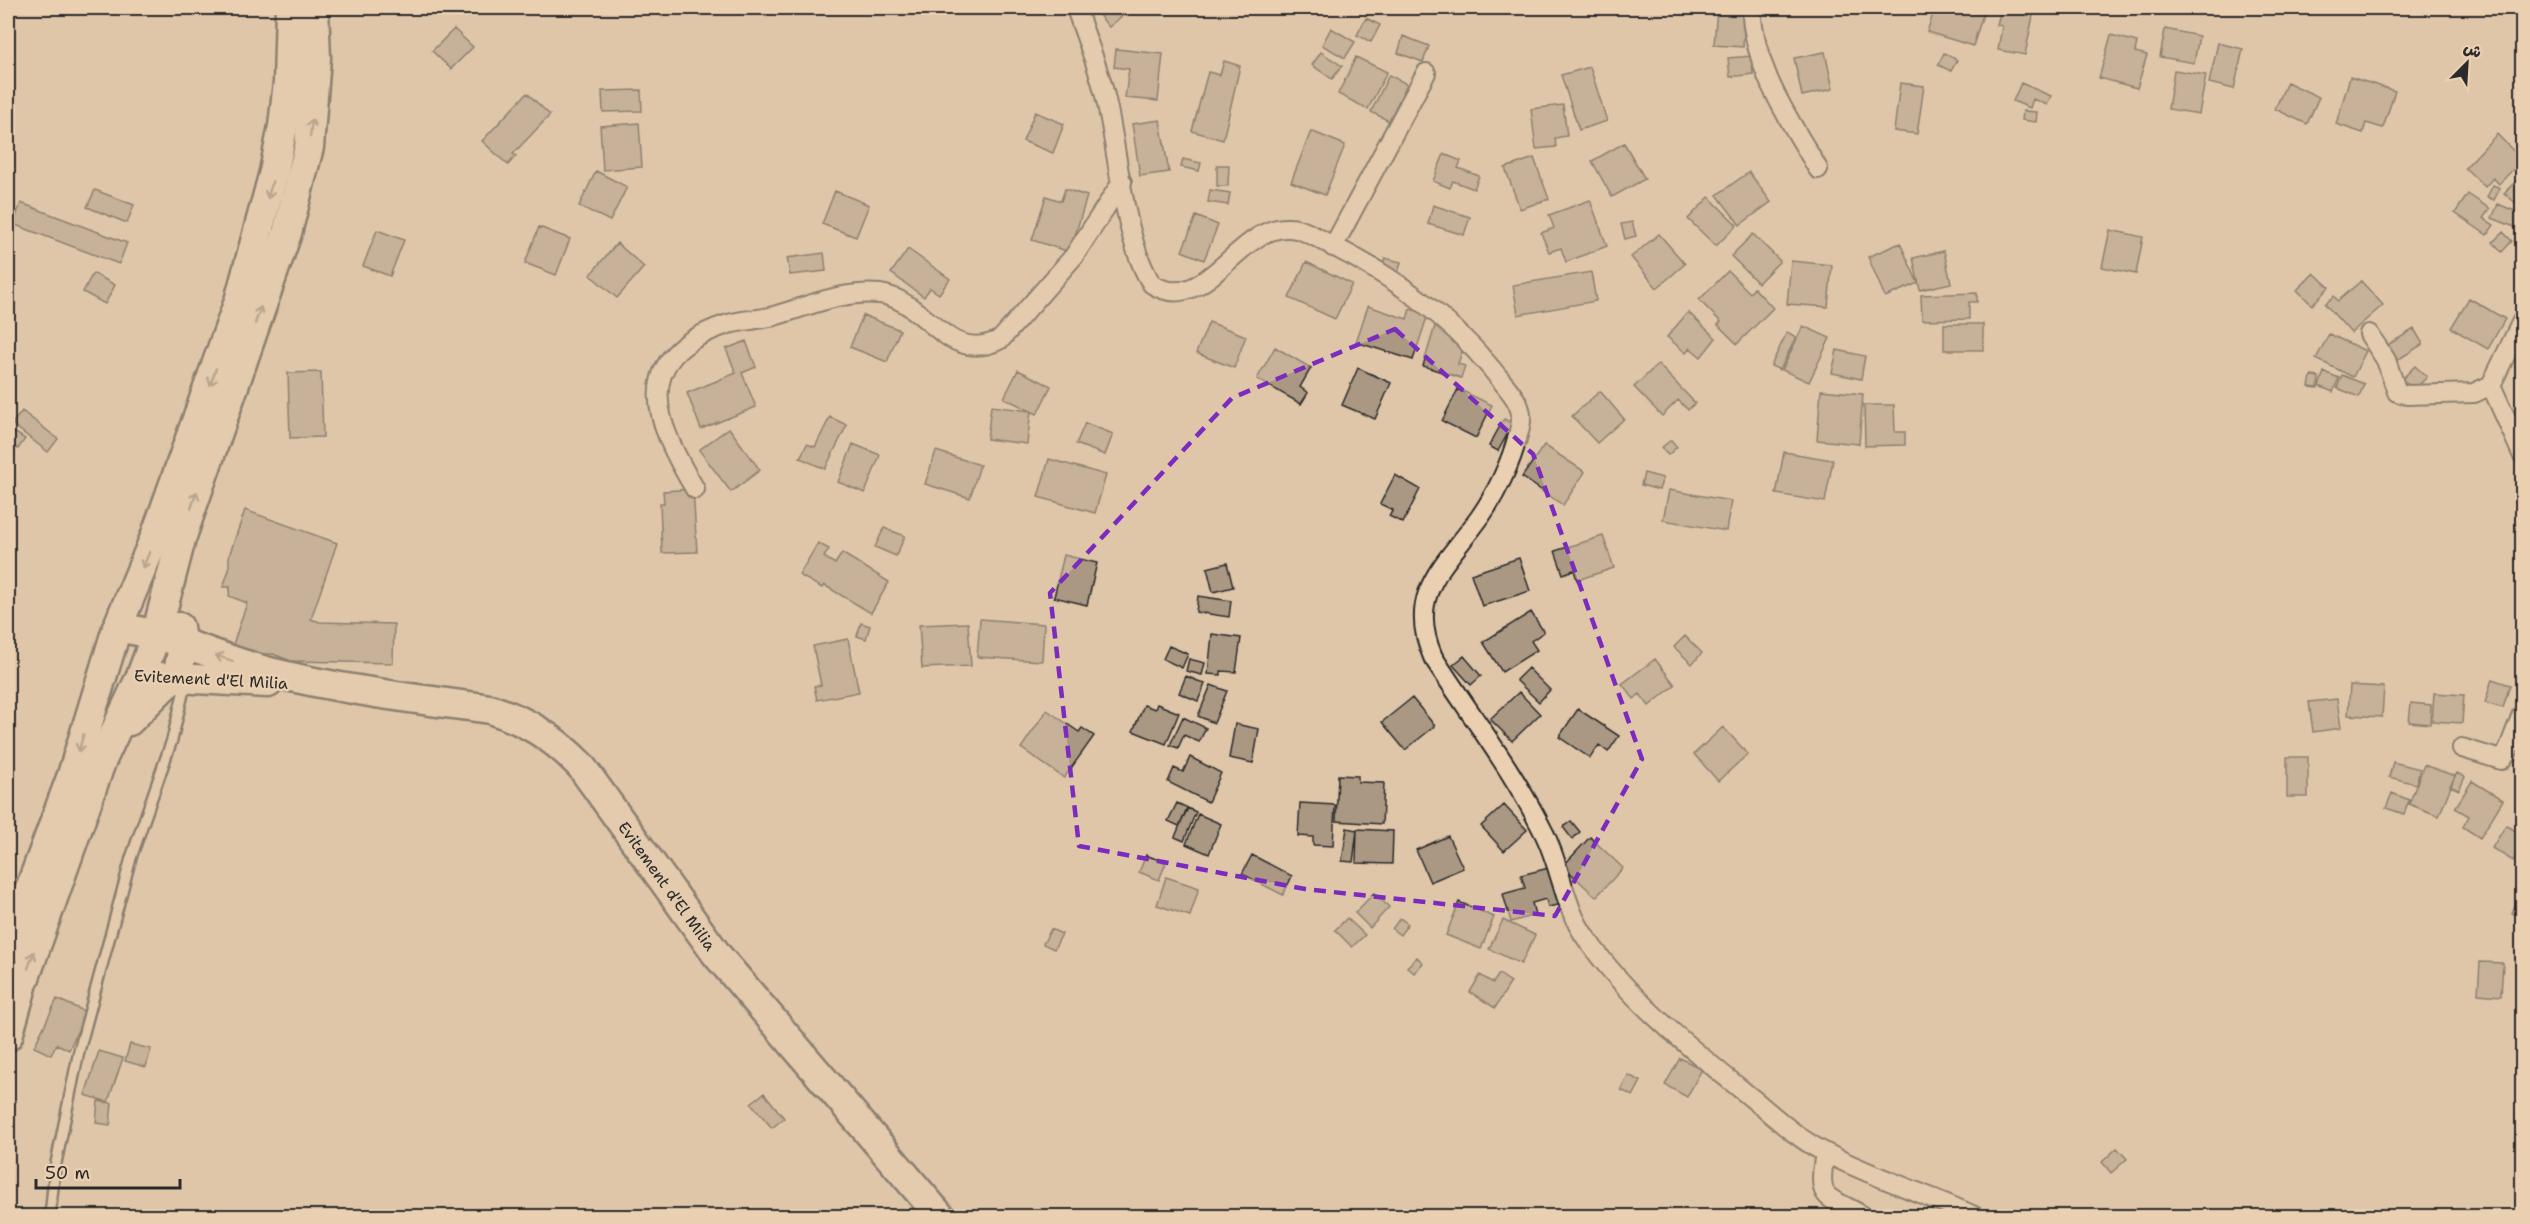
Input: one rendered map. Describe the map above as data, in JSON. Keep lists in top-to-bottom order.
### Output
{
  "streets": {
    "main road": ["Evitement d'El Milia"]
  },
  "scale_bar": "50 m",
  "north": "top right"
}
